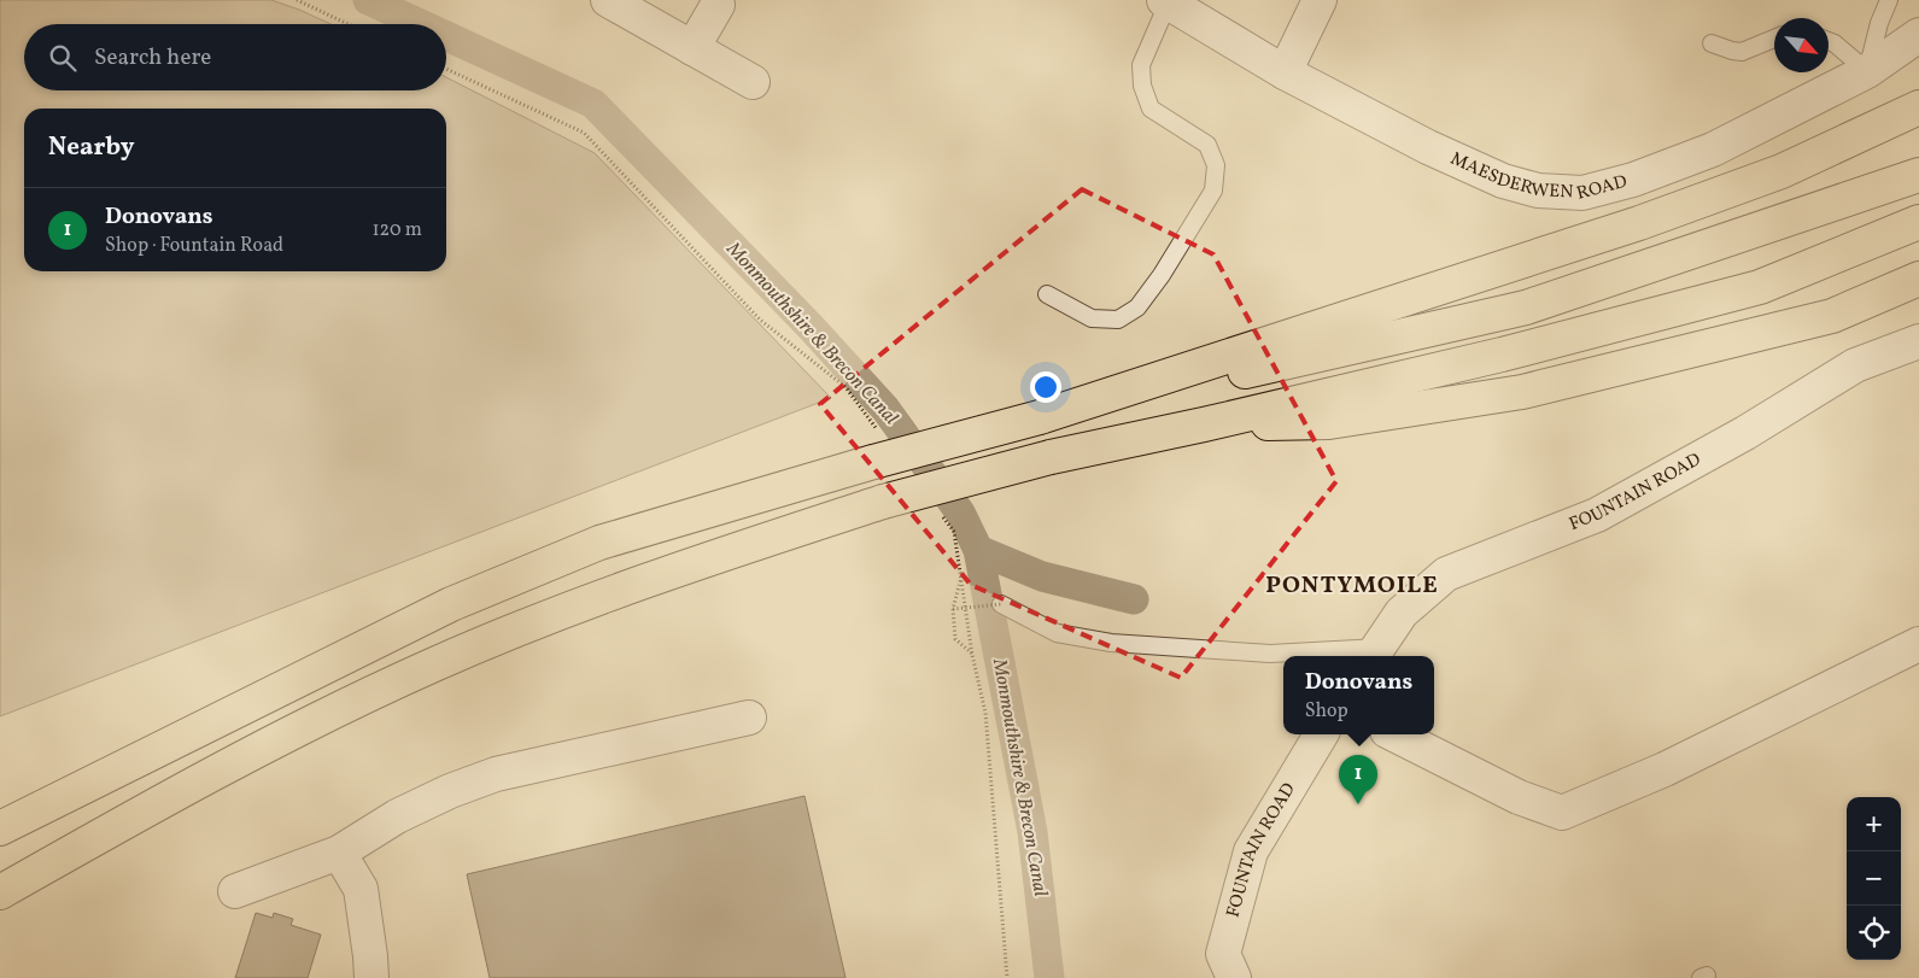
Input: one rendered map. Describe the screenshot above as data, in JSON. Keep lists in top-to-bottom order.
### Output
{
  "streets": {
    "street": ["MAESDERWEN ROAD", "FOUNTAIN ROAD"]
  },
  "districts": ["PONTYMOILE"],
  "water": ["Monmouthshire & Brecon Canal"],
  "north": "bottom right",
  "page": {
    "search": "Search here",
    "heading": "Nearby",
    "list": [
      {
        "mark": "1",
        "name": "Donovans",
        "note": "Shop · Fountain Road",
        "value": "120 m"
      }
    ],
    "popup": ["Donovans", "Shop"],
    "pins": "1",
    "map_buttons": ["+", "−"]
  }
}
